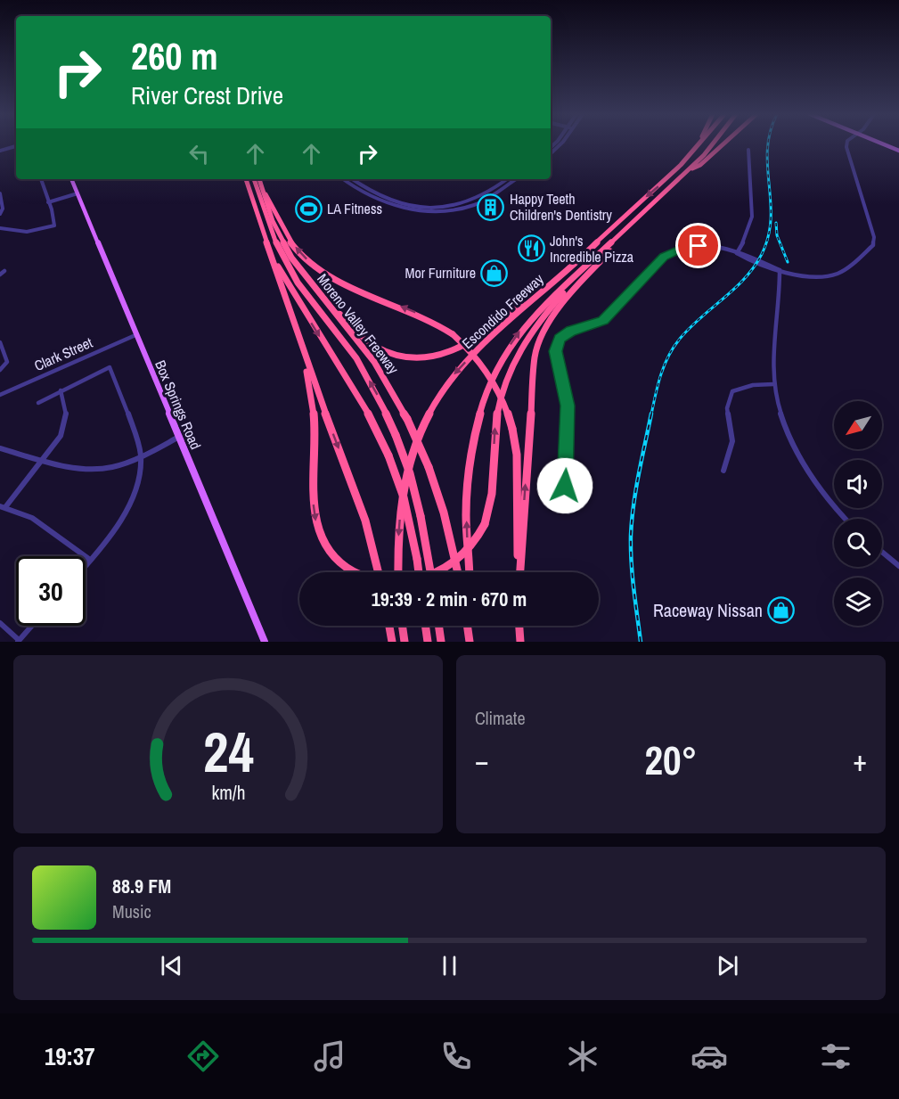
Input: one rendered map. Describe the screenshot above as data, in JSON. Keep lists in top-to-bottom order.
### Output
{
  "streets": {
    "highway": ["Escondido Freeway", "Moreno Valley Freeway"],
    "main road": ["Box Springs Road"],
    "street": ["Clark Street"]
  },
  "crossings": [
    ["Clark Street", "Box Springs Road"]
  ],
  "places": {
    "building": ["Happy Teeth Children's Dentistry"],
    "sports": ["LA Fitness"],
    "restaurant": ["John's Incredible Pizza"],
    "shop": ["Mor Furniture", "Raceway Nissan"]
  },
  "north": "bottom left",
  "page": {
    "turn": ["260 m", "River Crest Drive"],
    "limit": "30",
    "trip": "19:39 · 2 min · 670 m",
    "tile": "Climate",
    "heat": ["−", "20°", "+"],
    "song": ["88.9 FM", "Music"],
    "tabs": "19:37",
    "gauge": ["24", "km/h"]
  }
}
